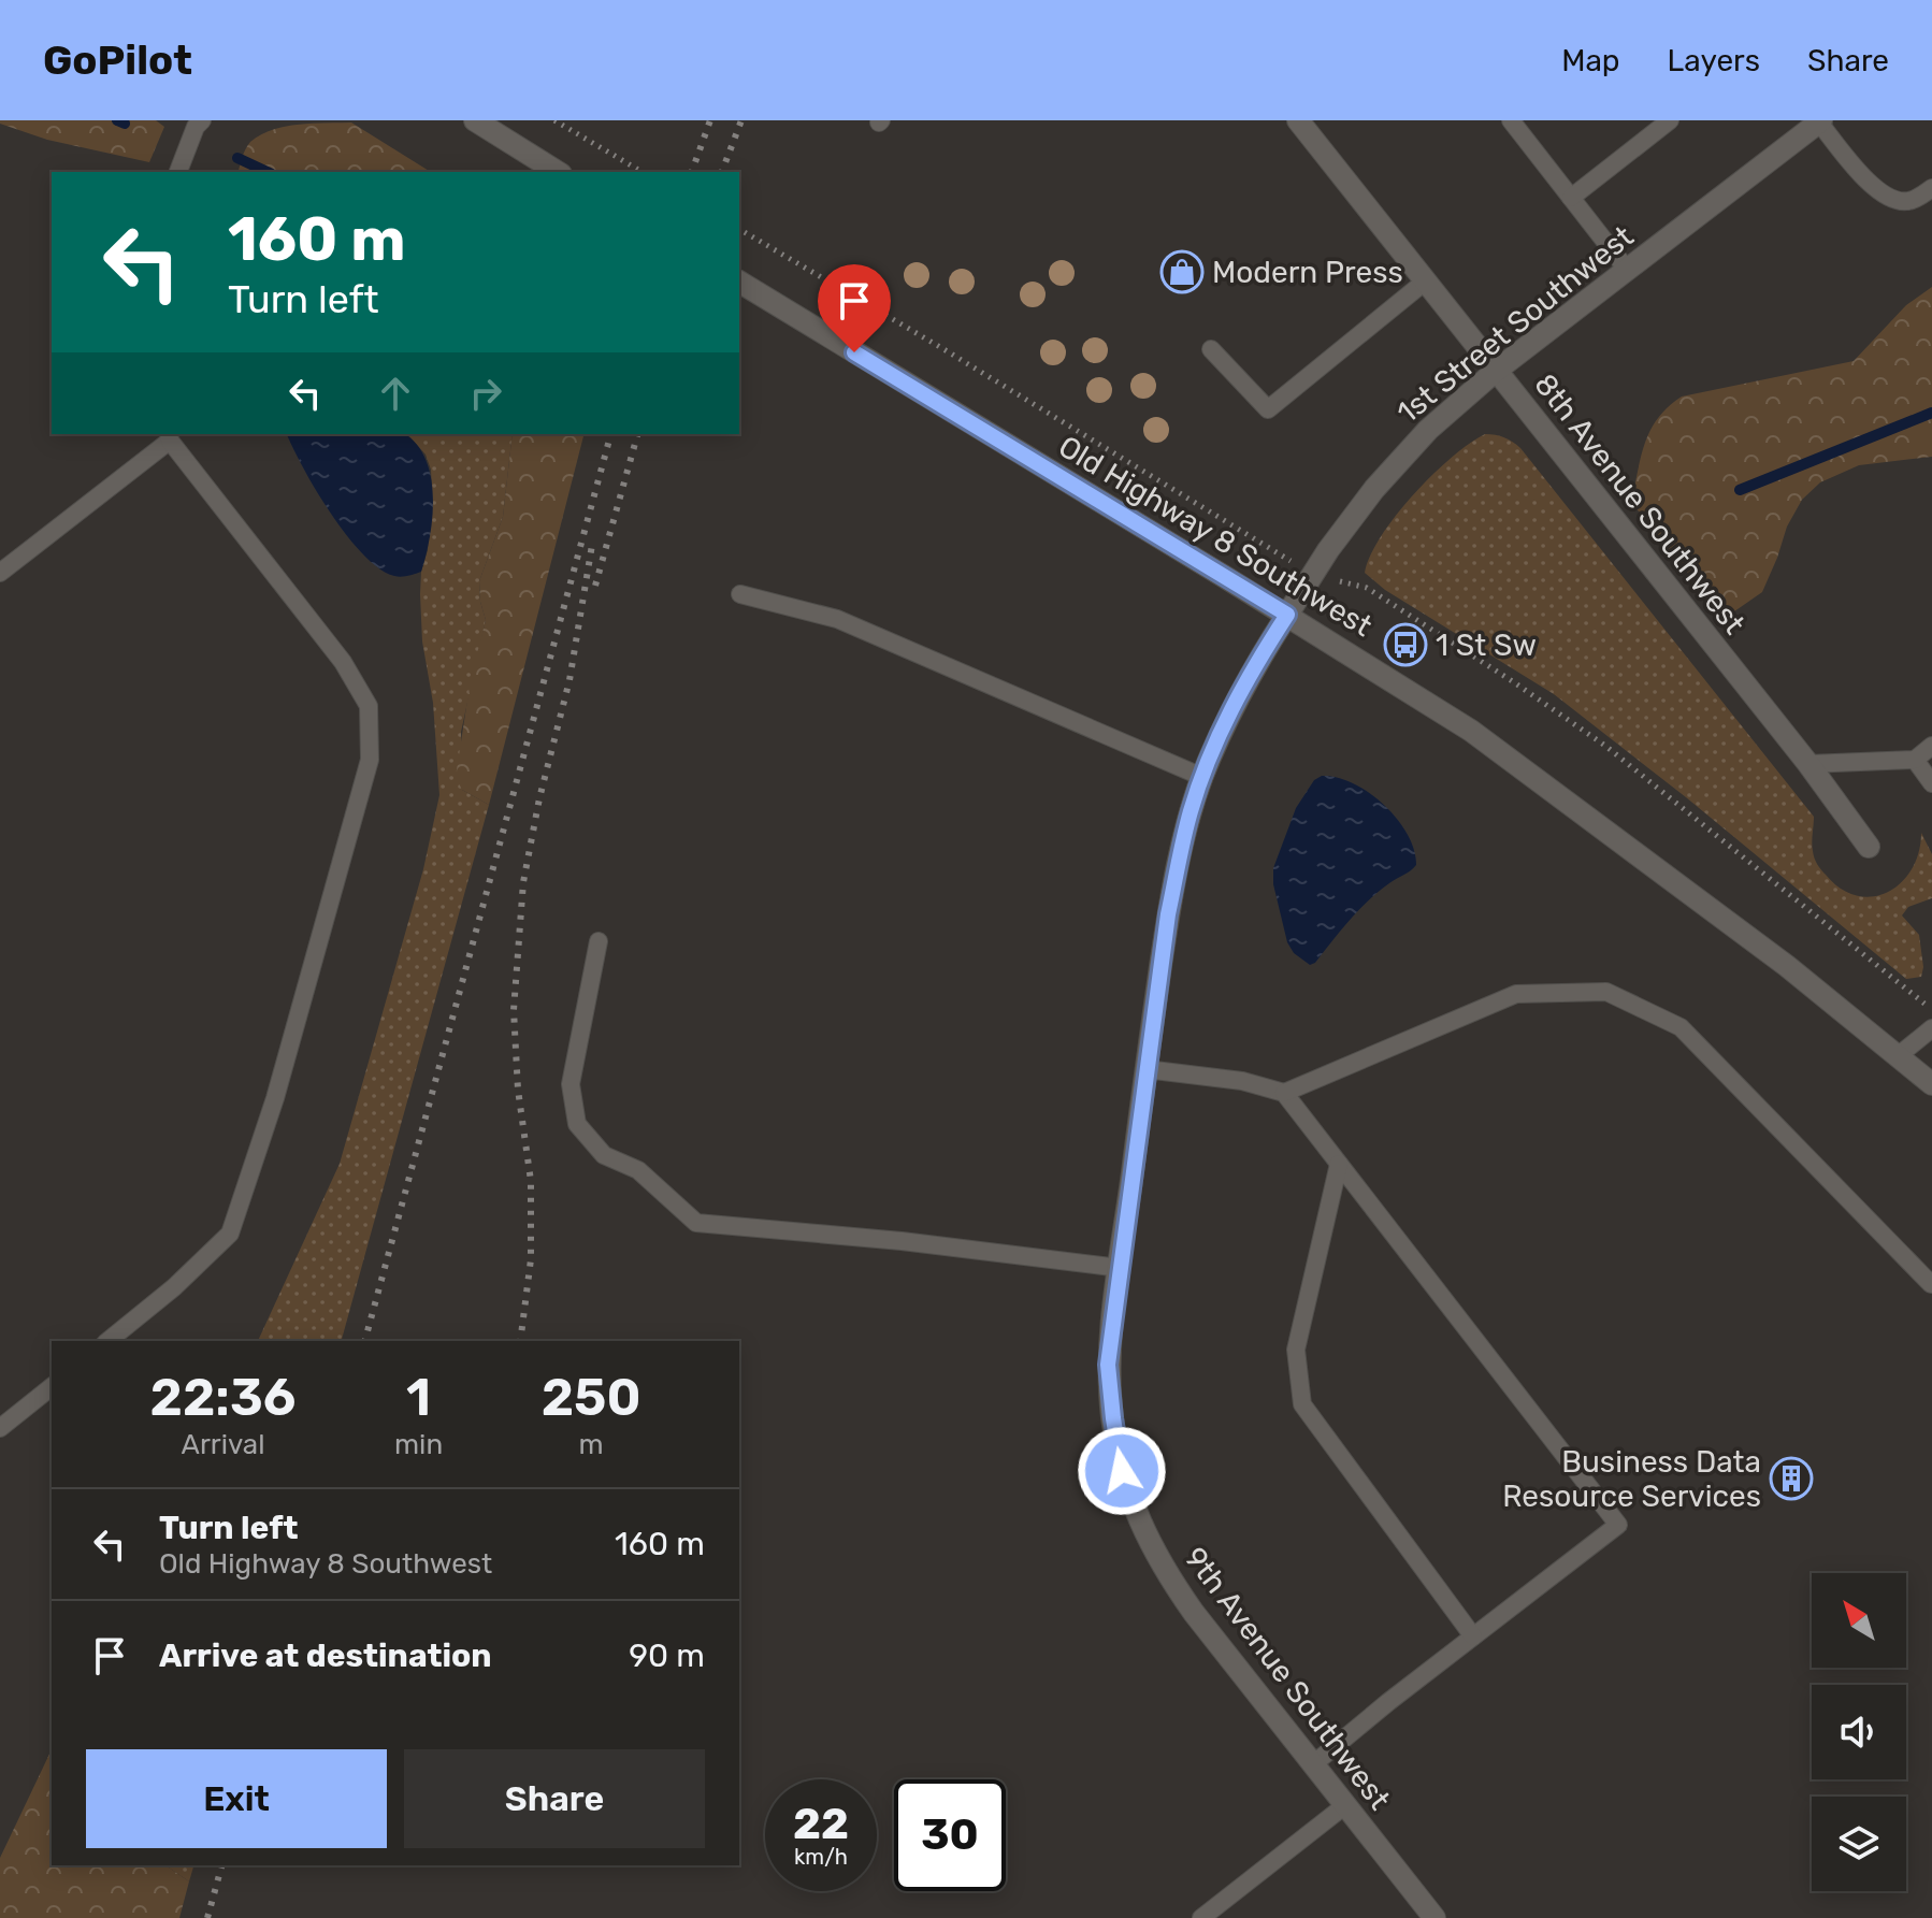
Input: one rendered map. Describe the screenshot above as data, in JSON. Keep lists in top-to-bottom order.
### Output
{
  "streets": {
    "street": [
      "1st Street Southwest",
      "8th Avenue Southwest",
      "Old Highway 8 Southwest",
      "9th Avenue Southwest"
    ]
  },
  "crossings": [
    ["1st Street Southwest", "8th Avenue Southwest"],
    ["1st Street Southwest", "Old Highway 8 Southwest"],
    ["1st Street Southwest", "9th Avenue Southwest"],
    ["Old Highway 8 Southwest", "9th Avenue Southwest"]
  ],
  "places": {
    "shop": ["Modern Press"],
    "bus stop": ["1 St Sw"],
    "building": ["Business Data Resource Services"]
  },
  "north": "top left",
  "page": {
    "header": "GoPilot",
    "nav": ["Map", "Layers", "Share"],
    "turn": ["160 m", "Turn left"],
    "eta": [
      "22:36",
      "Arrival",
      "1",
      "min",
      "250",
      "m"
    ],
    "list": [
      {
        "name": "Turn left",
        "note": "Old Highway 8 Southwest",
        "value": "160 m"
      },
      {
        "name": "Arrive at destination",
        "value": "90 m"
      }
    ],
    "buttons": ["Exit", "Share"],
    "speed": "22 km/h",
    "limit": "30"
  }
}
